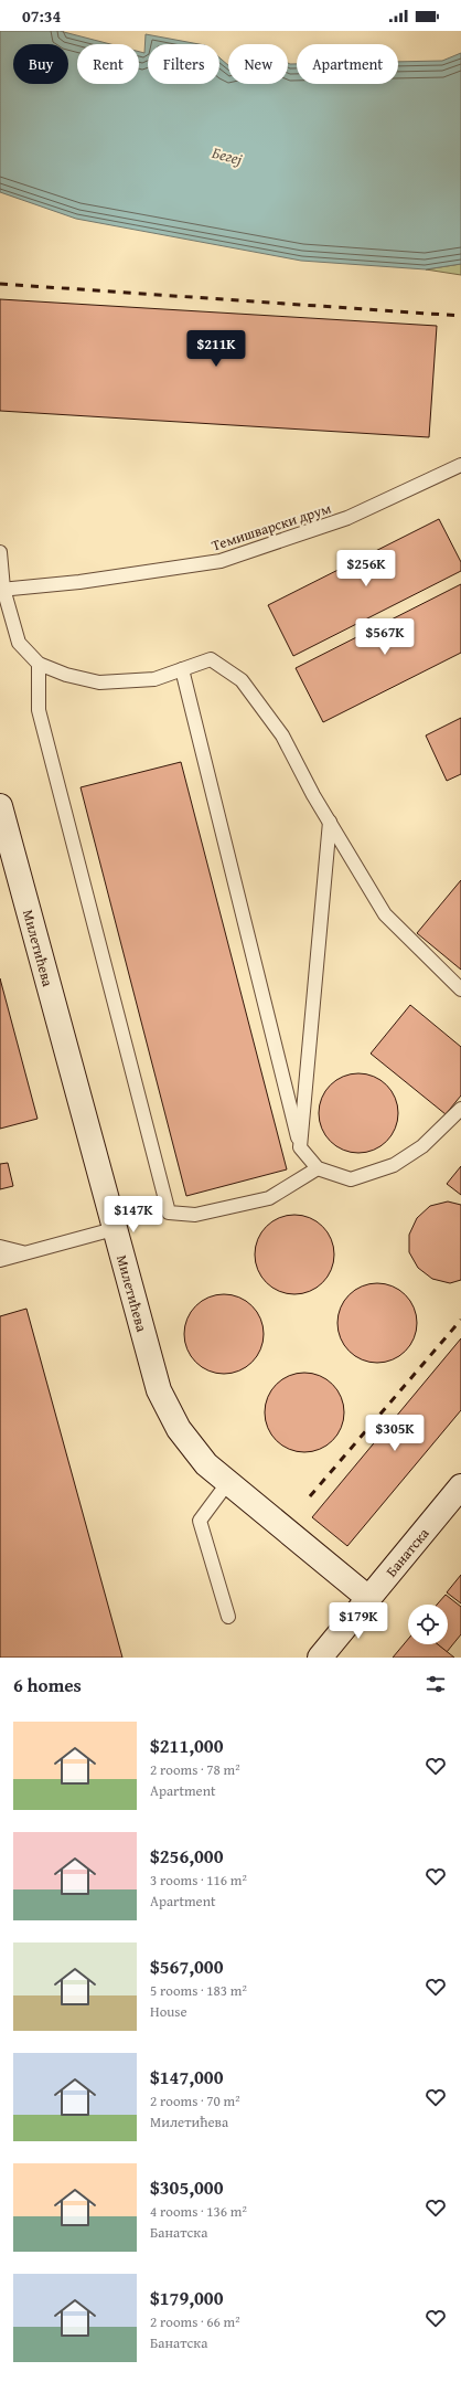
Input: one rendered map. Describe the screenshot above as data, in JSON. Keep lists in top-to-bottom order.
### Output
{
  "streets": {
    "main road": ["Милетићева", "Банатска"],
    "lane": ["Темишварски друм"]
  },
  "crossings": [
    ["Милетићева", "Банатска"]
  ],
  "water": ["Бегеј"],
  "page": {
    "status": "07:34",
    "chip": [
      "Buy",
      "Rent",
      "Filters",
      "New",
      "Apartment"
    ],
    "price": [
      "$211K",
      "$256K",
      "$567K",
      "$147K",
      "$305K",
      "$179K"
    ],
    "heading": "6 homes",
    "list": [
      {
        "name": "$211,000",
        "note": "2 rooms · 78 m² · Apartment"
      },
      {
        "name": "$256,000",
        "note": "3 rooms · 116 m² · Apartment"
      },
      {
        "name": "$567,000",
        "note": "5 rooms · 183 m² · House"
      },
      {
        "name": "$147,000",
        "note": "2 rooms · 70 m² · Милетићева"
      },
      {
        "name": "$305,000",
        "note": "4 rooms · 136 m² · Банатска"
      },
      {
        "name": "$179,000",
        "note": "2 rooms · 66 m² · Банатска"
      }
    ]
  }
}
